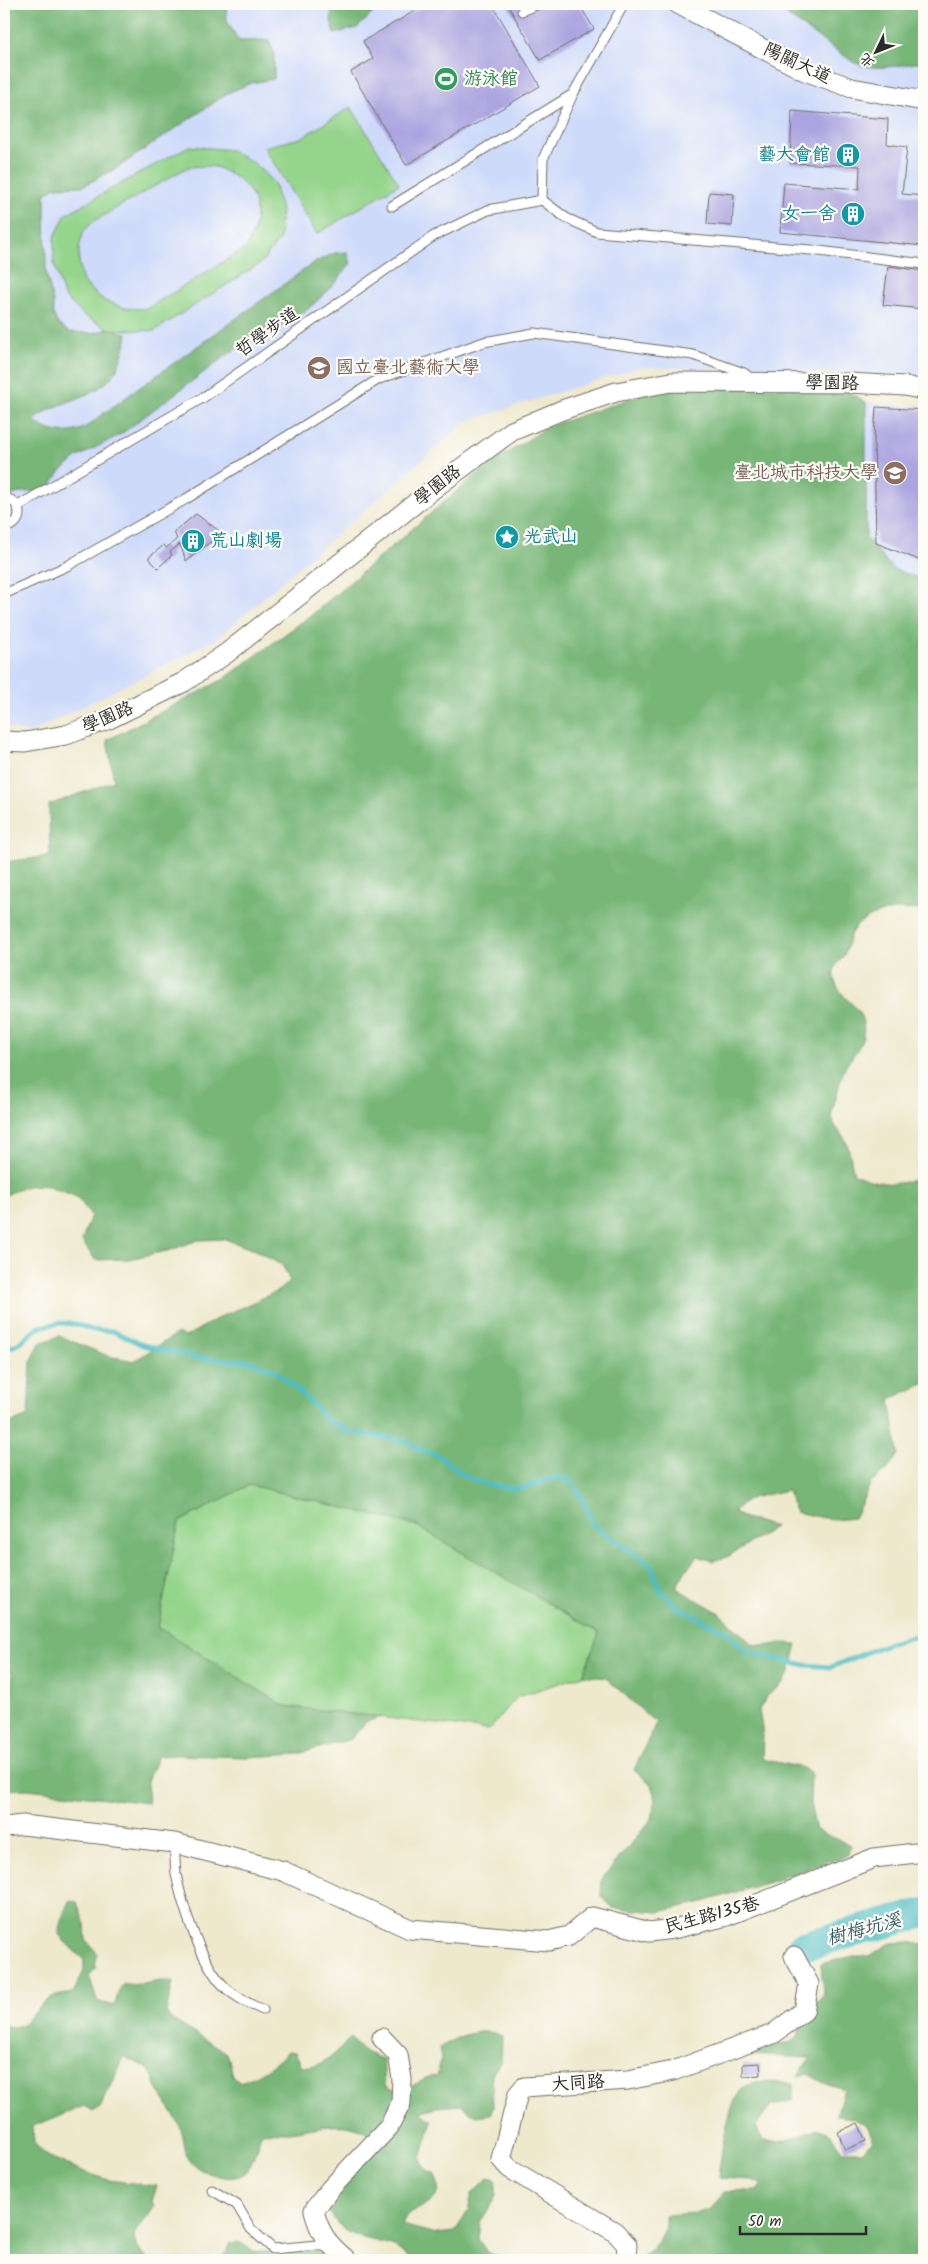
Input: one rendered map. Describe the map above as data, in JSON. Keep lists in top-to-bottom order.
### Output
{
  "streets": {
    "street": [
      "陽關大道",
      "學園路",
      "民生路135巷",
      "大同路"
    ],
    "lane": ["哲學步道"]
  },
  "water": ["樹梅坑溪"],
  "places": {
    "sports": ["游泳館"],
    "building": ["藝大會館", "女一舍", "荒山劇場"],
    "school or university": ["國立臺北藝術大學", "臺北城市科技大學"],
    "place": ["光武山"]
  },
  "scale_bar": "50 m",
  "north": "bottom left"
}
